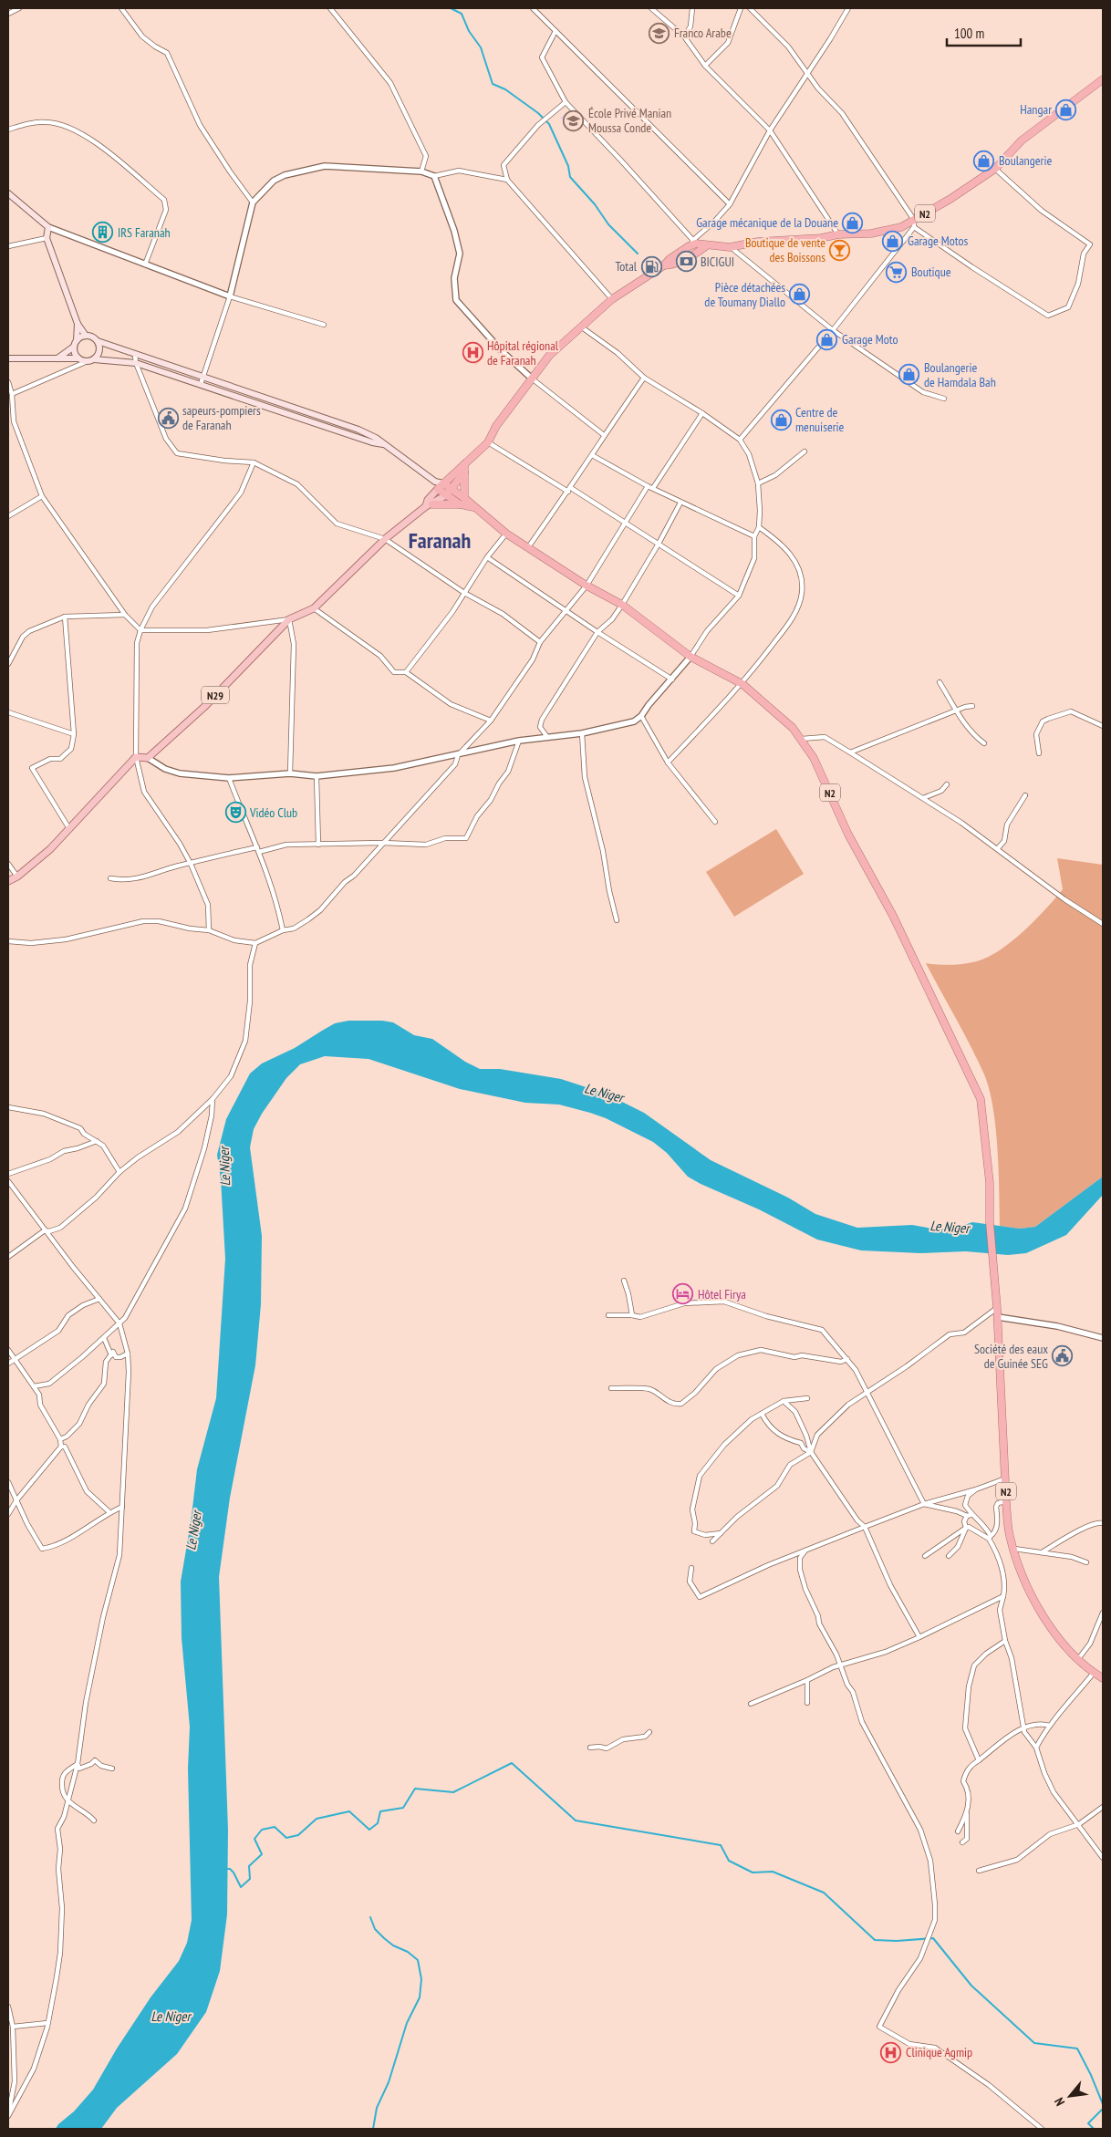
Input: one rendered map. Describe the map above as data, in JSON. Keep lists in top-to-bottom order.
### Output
{
  "streets": {
    "highway": ["N2"],
    "main road": ["N29"]
  },
  "districts": ["Faranah"],
  "water": ["Le Niger"],
  "places": {
    "school or university": ["Franco Arabe", "École Privé Manian Moussa Conde"],
    "shop": [
      "Hangar",
      "Boulangerie",
      "Garage mécanique de la Douane",
      "Garage Motos",
      "Pièce détachées de Toumany Diallo",
      "Garage Moto",
      "Boulangerie de Hamdala Bah",
      "Centre de menuiserie"
    ],
    "building": ["IRS Faranah"],
    "bar": ["Boutique de vente des Boissons"],
    "bank": ["BICIGUI"],
    "fuel station": ["Total"],
    "supermarket": ["Boutique"],
    "hospital": ["Hôpital régional de Faranah", "Clinique Agmip"],
    "public building": ["sapeurs-pompiers de Faranah", "Société des eaux de Guinée SEG"],
    "theatre": ["Vidéo Club"],
    "hotel": ["Hôtel Firya"]
  },
  "scale_bar": "100 m",
  "north": "bottom left"
}
